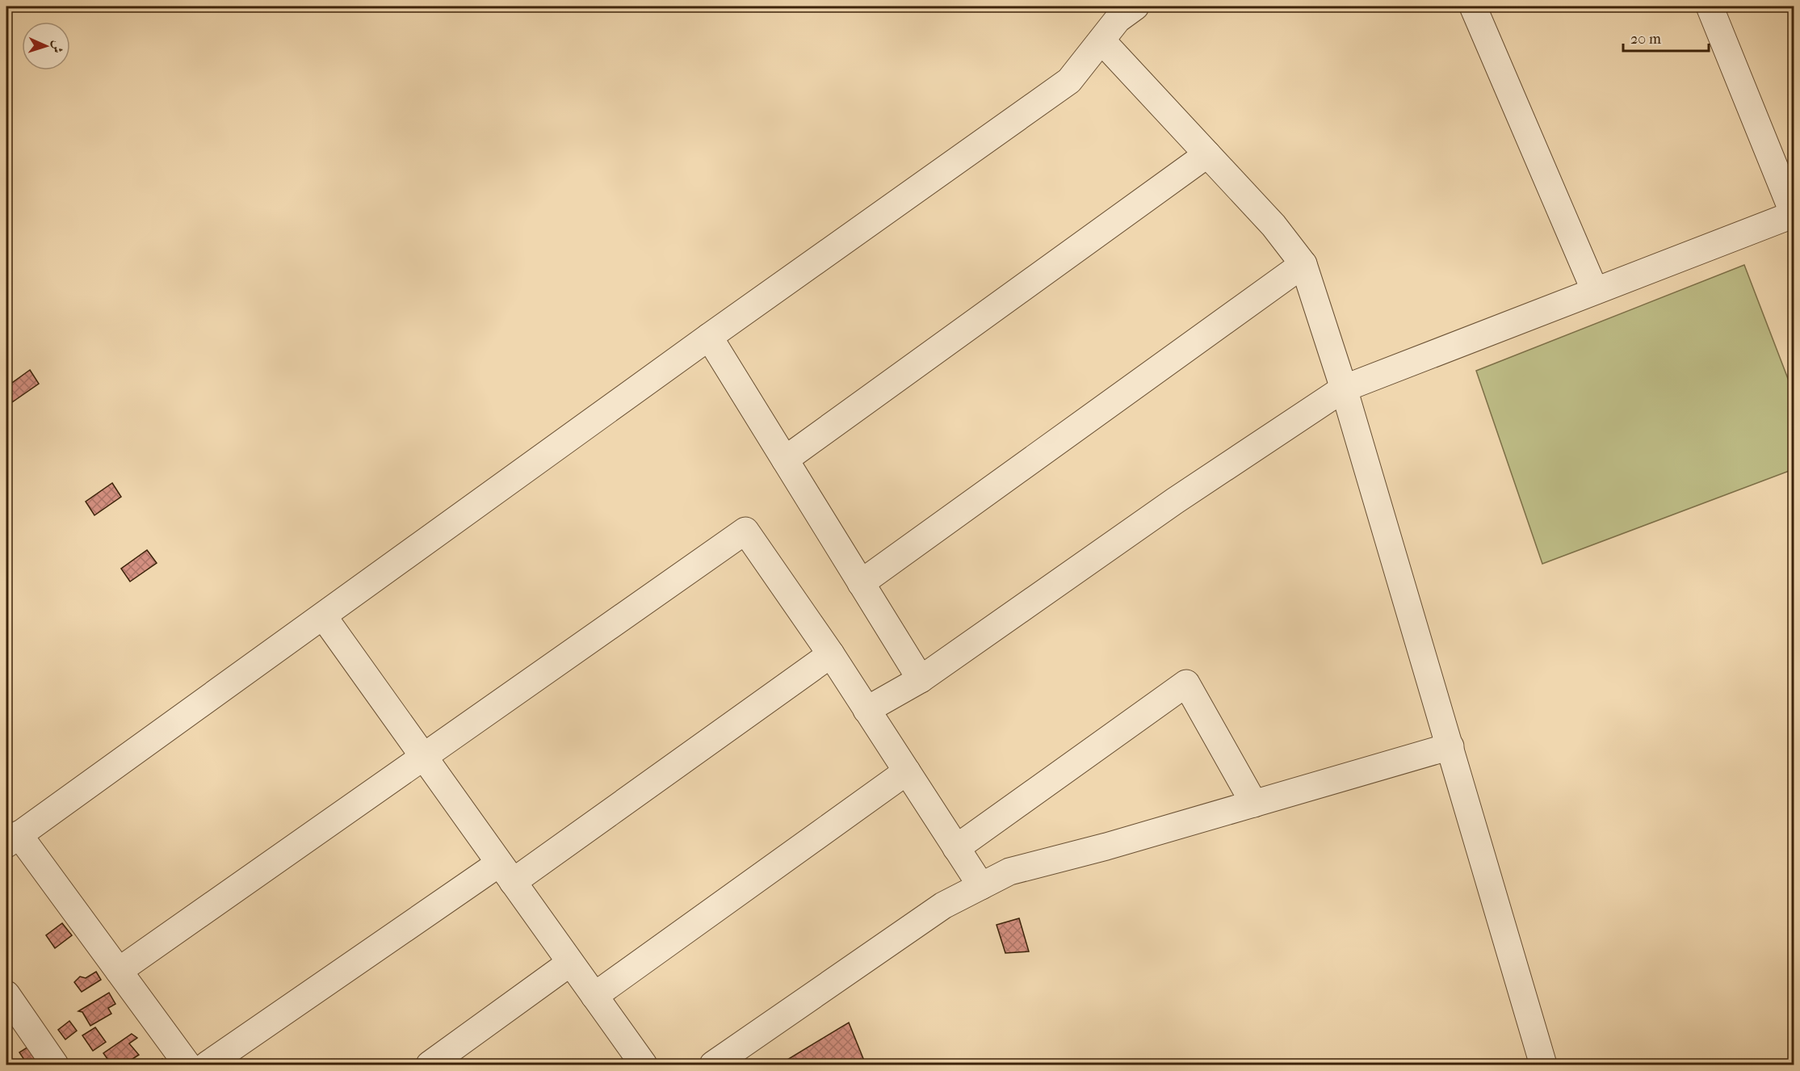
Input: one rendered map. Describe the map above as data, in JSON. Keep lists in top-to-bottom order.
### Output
{
  "scale_bar": "20 m",
  "north": "right"
}
